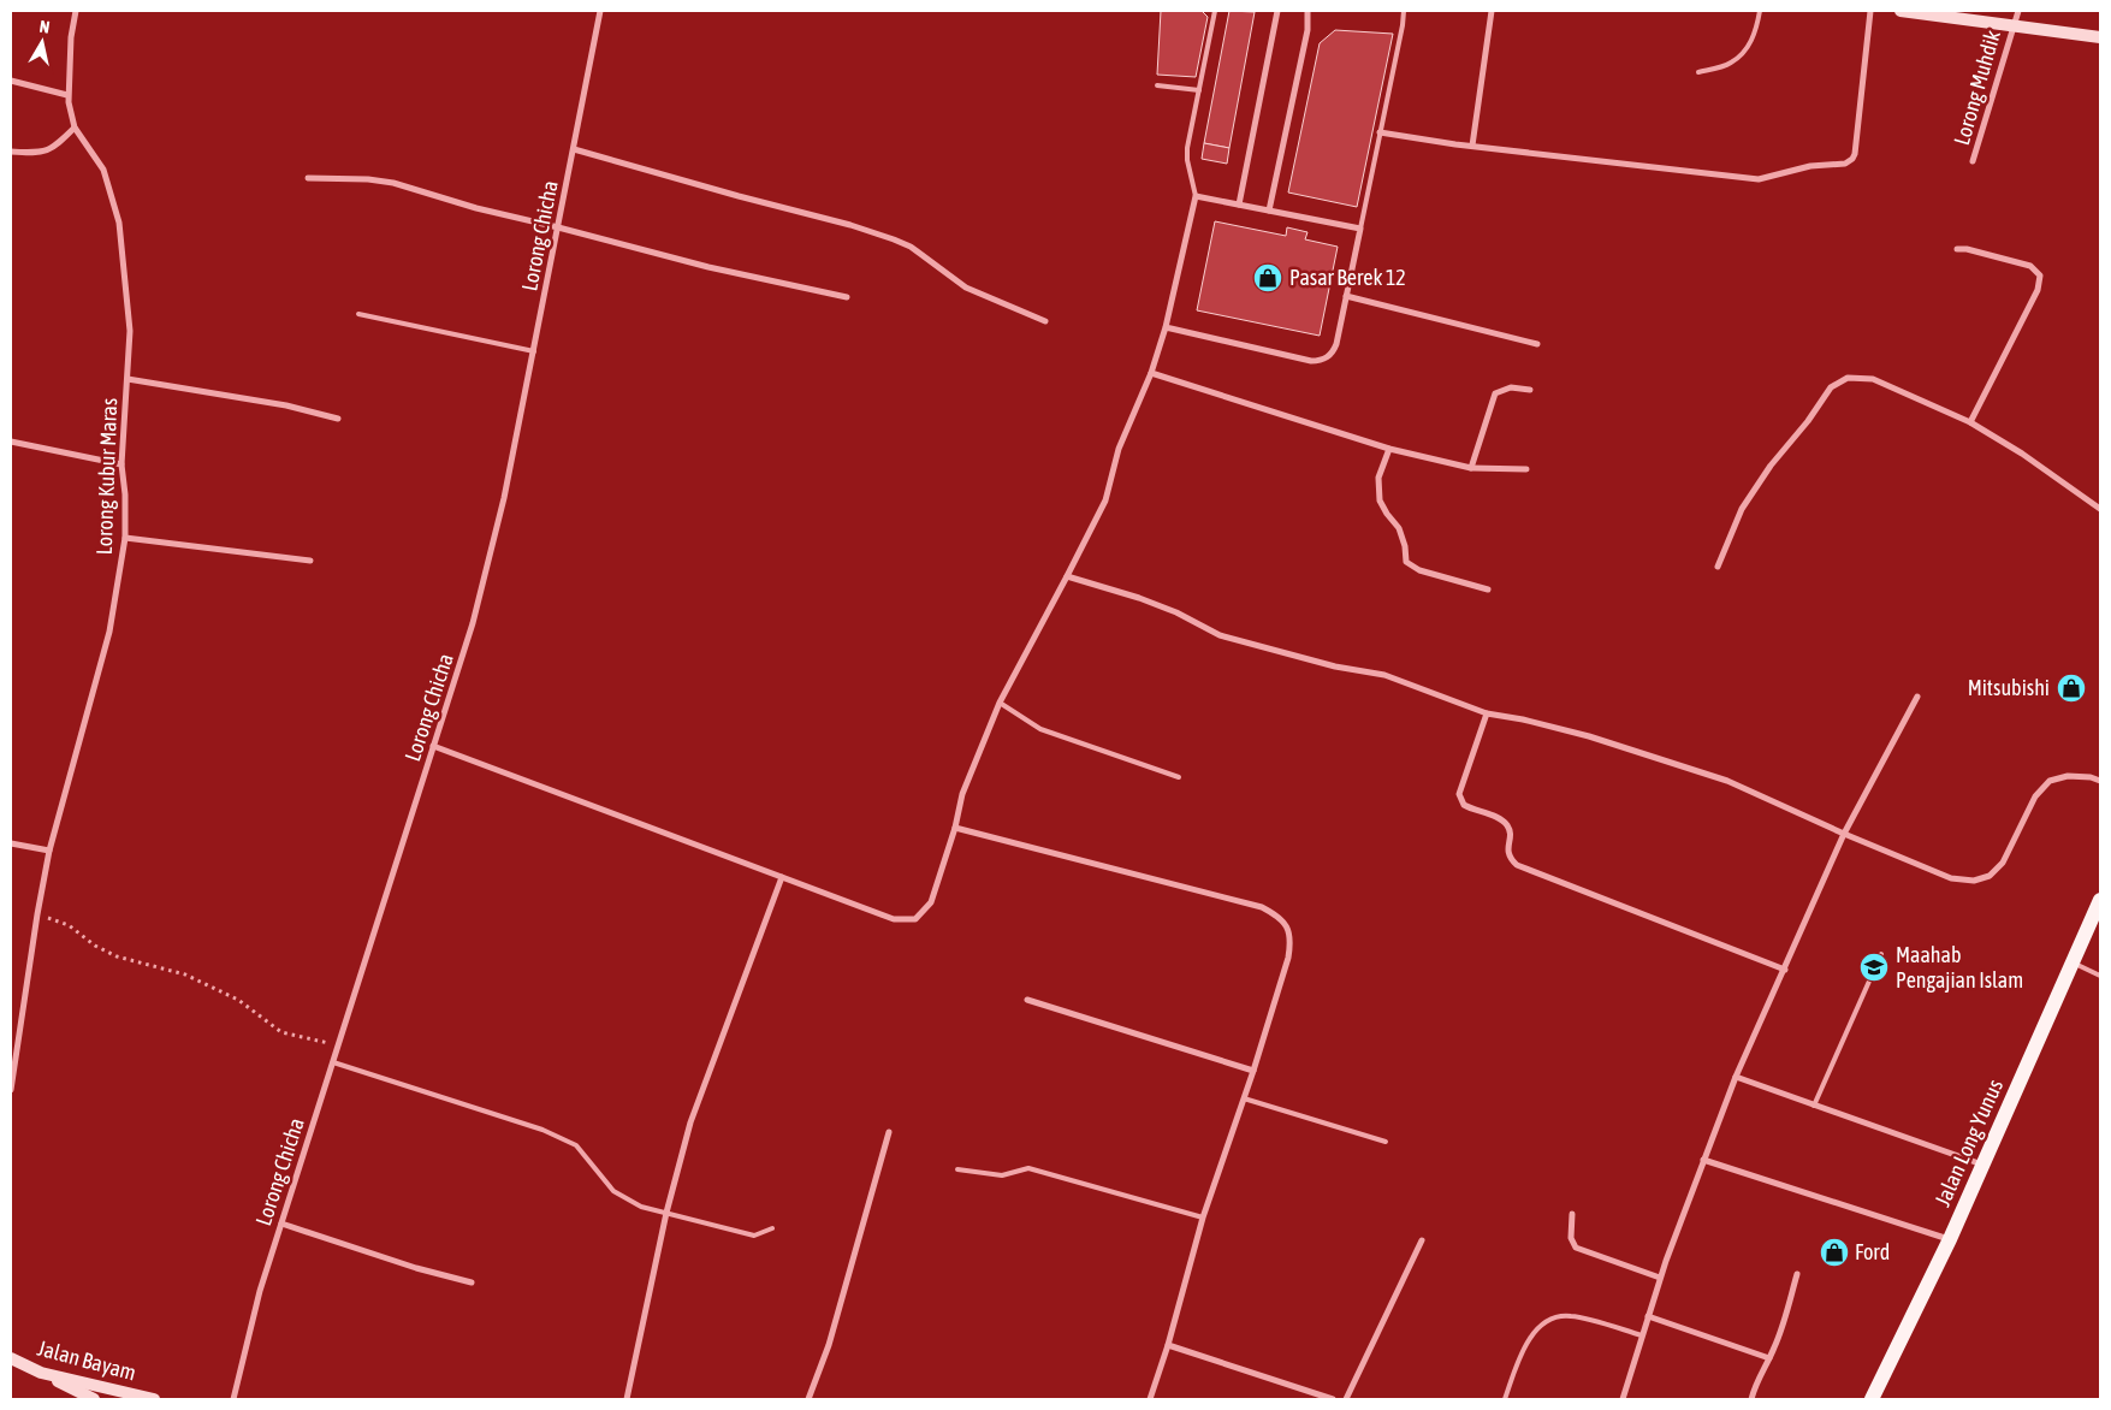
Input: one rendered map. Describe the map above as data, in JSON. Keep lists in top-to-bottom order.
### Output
{
  "streets": {
    "main road": ["Jalan Long Yunus", "Jalan Bayam"],
    "street": ["Lorong Muhdik", "Lorong Chicha", "Lorong Kubur Maras"]
  },
  "places": {
    "shop": ["Pasar Berek 12", "Mitsubishi", "Ford"],
    "school or university": ["Maahab Pengajian Islam"]
  },
  "north": "top"
}
